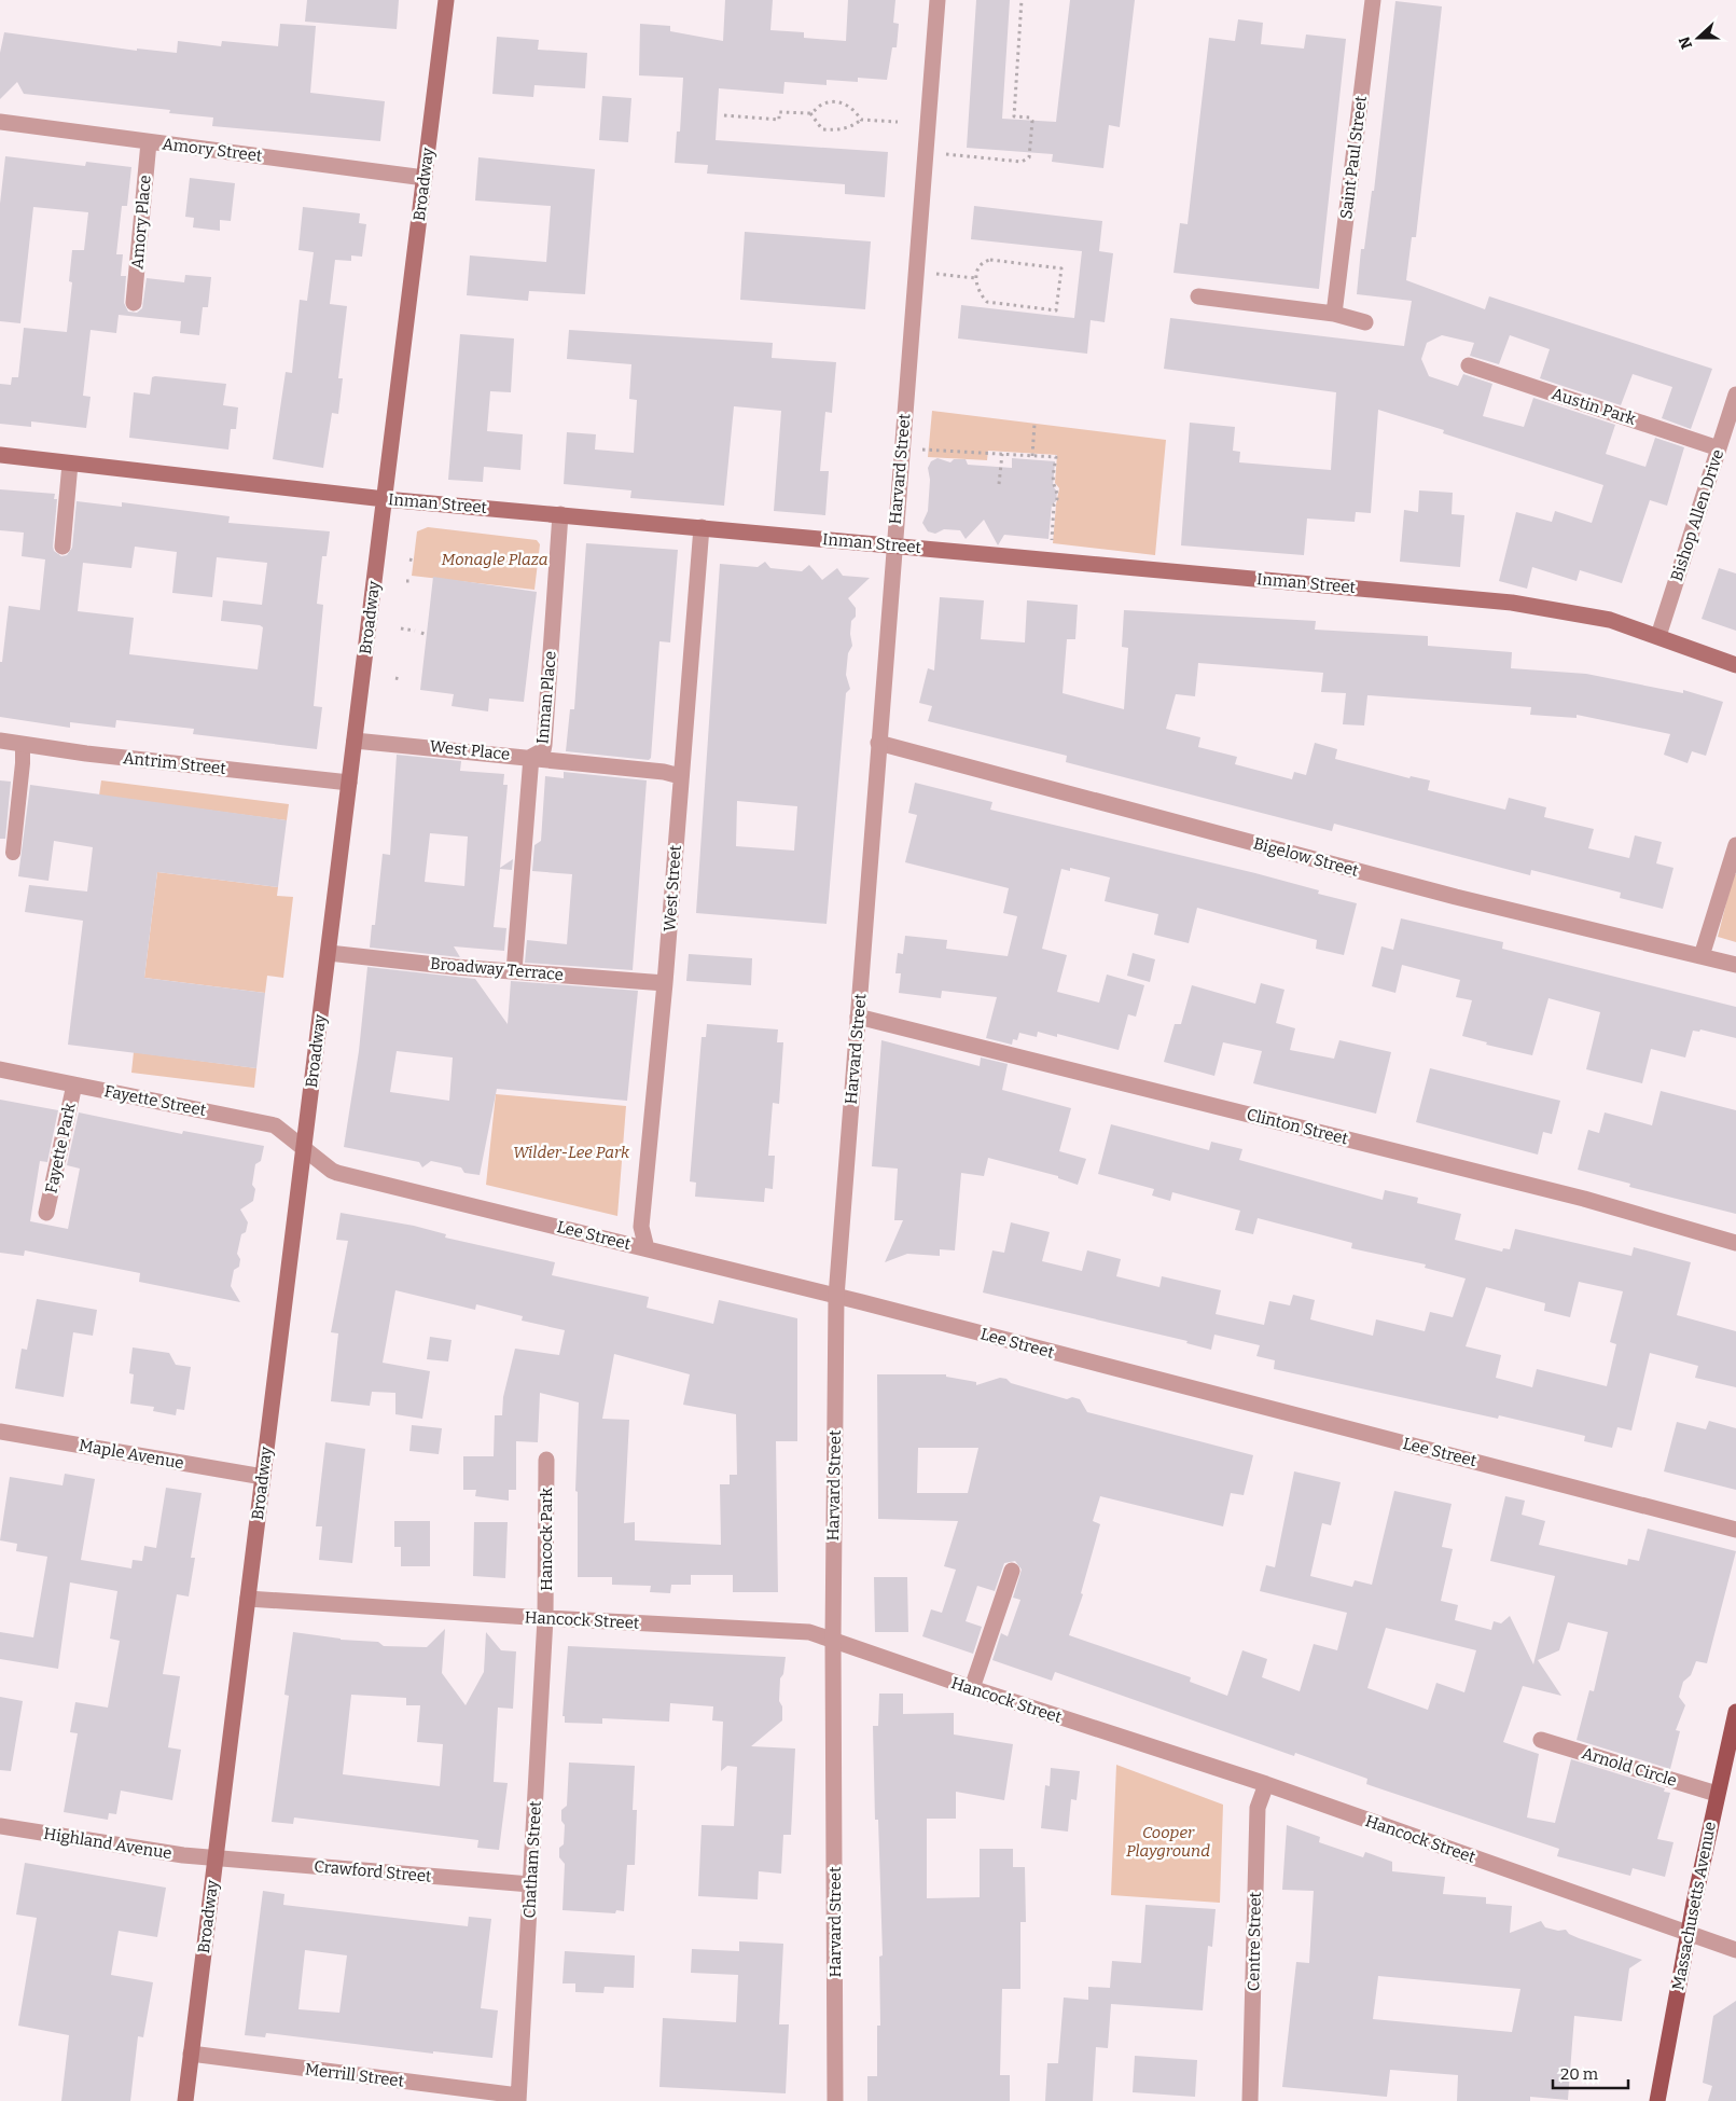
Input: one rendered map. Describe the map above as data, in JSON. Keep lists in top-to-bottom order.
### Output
{
  "streets": {
    "main road": ["Broadway", "Inman Street", "Massachusetts Avenue"],
    "street": [
      "Amory Street",
      "Saint Paul Street",
      "Amory Place",
      "Austin Park",
      "Harvard Street",
      "Bishop Allen Drive",
      "Inman Place",
      "West Place",
      "Antrim Street",
      "Bigelow Street",
      "West Street",
      "Broadway Terrace",
      "Fayette Street",
      "Clinton Street",
      "Fayette Park",
      "Lee Street",
      "Maple Avenue",
      "Hancock Park",
      "Hancock Street",
      "Arnold Circle",
      "Highland Avenue",
      "Chatham Street",
      "Crawford Street",
      "Centre Street",
      "Merrill Street"
    ]
  },
  "crossings": [
    ["Amory Street", "Broadway"],
    ["Amory Street", "Amory Place"],
    ["Broadway", "Inman Street"],
    ["Broadway", "West Place"],
    ["Broadway", "Antrim Street"],
    ["Broadway", "Broadway Terrace"],
    ["Broadway", "Fayette Street"],
    ["Broadway", "Lee Street"],
    ["Broadway", "Maple Avenue"],
    ["Broadway", "Hancock Street"],
    ["Broadway", "Highland Avenue"],
    ["Broadway", "Crawford Street"],
    ["Broadway", "Merrill Street"],
    ["Austin Park", "Bishop Allen Drive"],
    ["Harvard Street", "Inman Street"],
    ["Harvard Street", "Bigelow Street"],
    ["Harvard Street", "Clinton Street"],
    ["Harvard Street", "Lee Street"],
    ["Harvard Street", "Hancock Street"],
    ["Inman Street", "Bishop Allen Drive"],
    ["Inman Street", "Inman Place"],
    ["Inman Street", "West Street"],
    ["Inman Place", "West Place"],
    ["Inman Place", "Broadway Terrace"],
    ["West Place", "West Street"],
    ["West Street", "Broadway Terrace"],
    ["West Street", "Lee Street"],
    ["Fayette Street", "Fayette Park"],
    ["Fayette Street", "Lee Street"],
    ["Hancock Park", "Hancock Street"],
    ["Hancock Park", "Chatham Street"],
    ["Hancock Street", "Chatham Street"],
    ["Hancock Street", "Massachusetts Avenue"],
    ["Hancock Street", "Centre Street"],
    ["Arnold Circle", "Massachusetts Avenue"],
    ["Highland Avenue", "Crawford Street"],
    ["Chatham Street", "Crawford Street"],
    ["Chatham Street", "Merrill Street"]
  ],
  "parks": ["Monagle Plaza", "Wilder-Lee Park", "Cooper Playground"],
  "scale_bar": "20 m",
  "north": "left"
}
